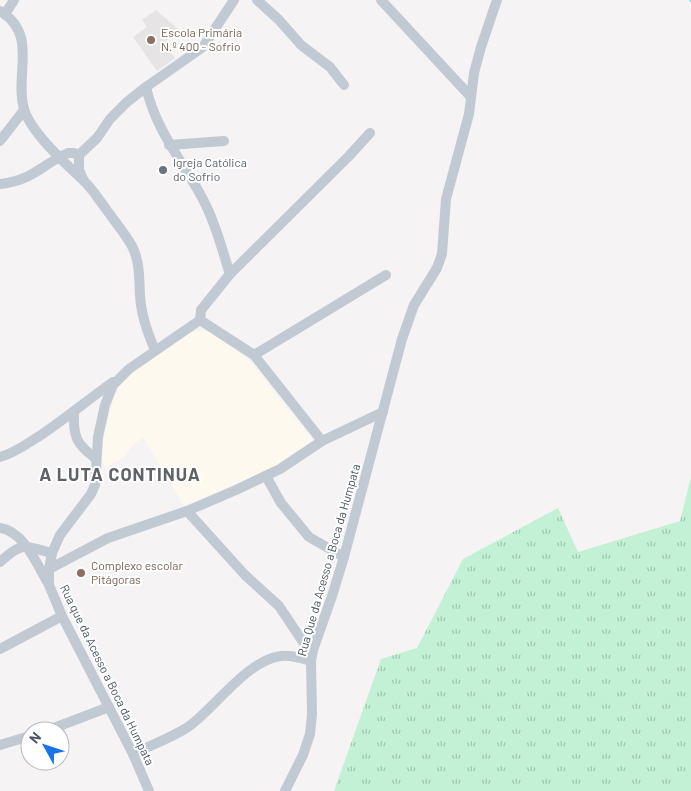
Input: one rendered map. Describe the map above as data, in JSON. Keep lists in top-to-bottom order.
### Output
{
  "streets": {
    "street": ["Rua Que da Acesso a Boca da Humpata", "Rua que da Acesso a Boca da Humpata"]
  },
  "districts": ["A LUTA CONTINUA"],
  "places": ["Escola Primária N.º 400 - Sofrio", "Igreja Católica do Sofrio", "Complexo escolar Pitágoras"],
  "north": "top left"
}
